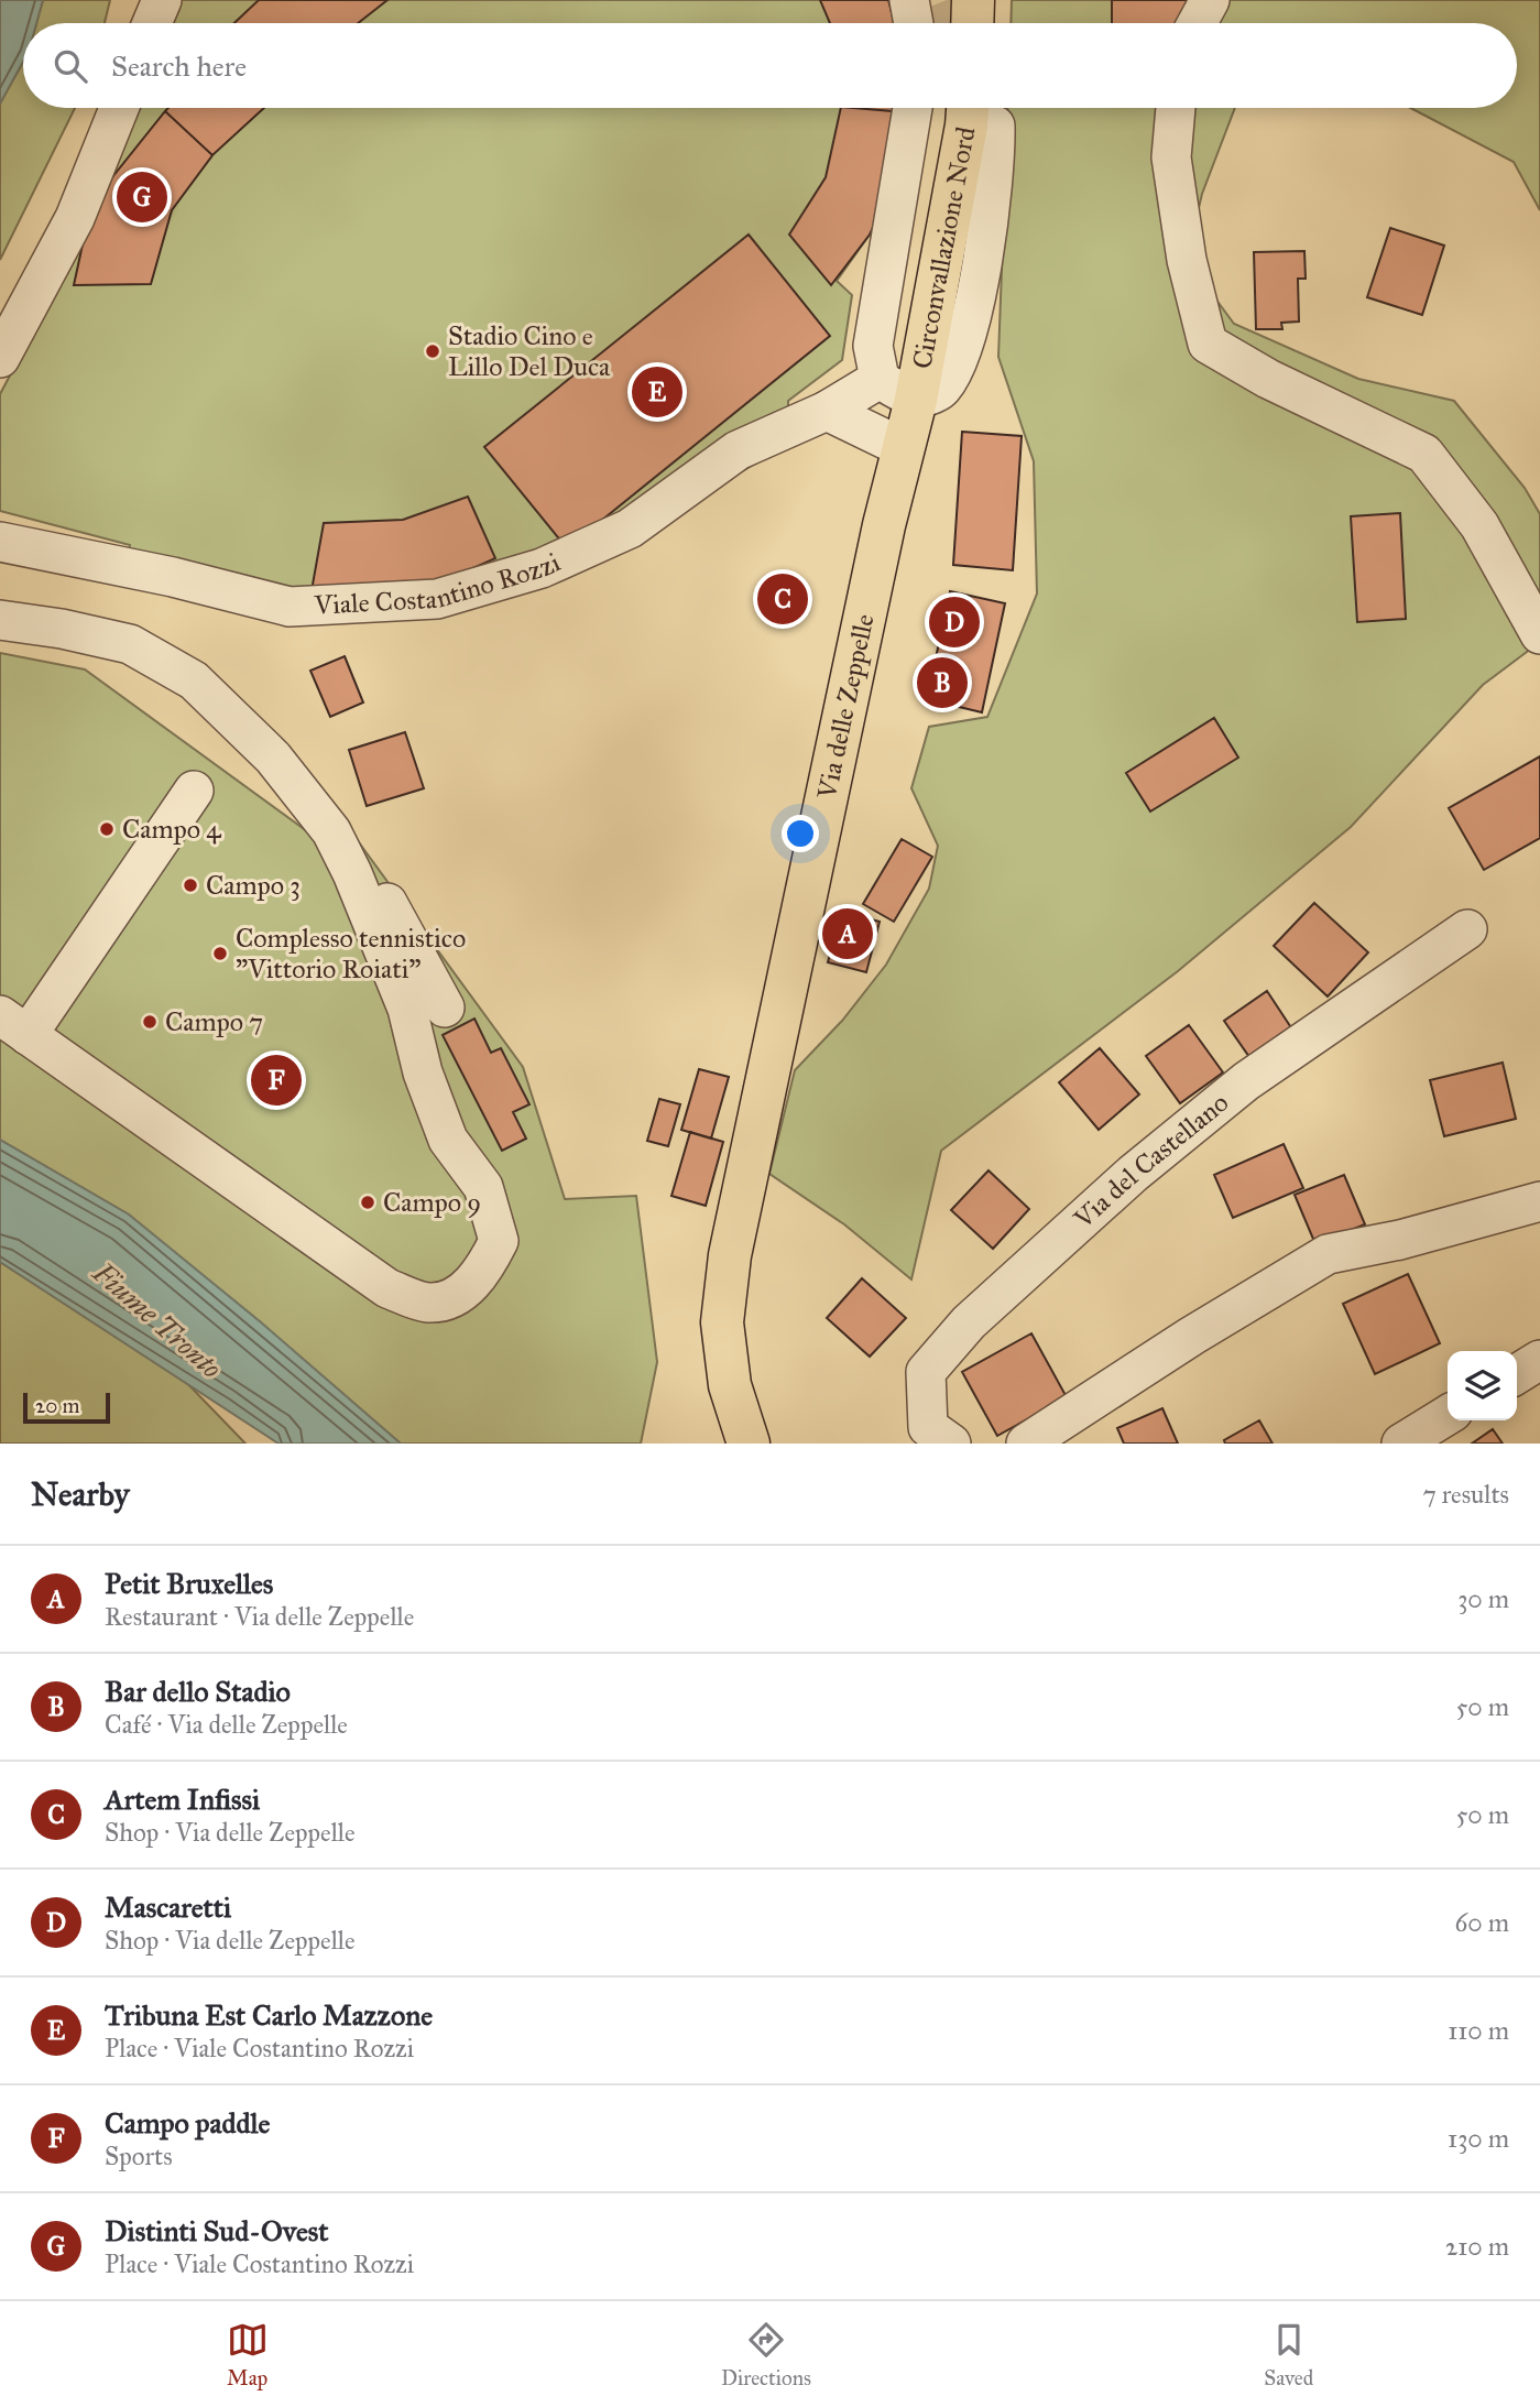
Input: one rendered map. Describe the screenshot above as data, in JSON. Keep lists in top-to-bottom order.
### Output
{
  "streets": {
    "main road": ["Circonvallazione Nord", "Via delle Zeppelle"],
    "street": ["Viale Costantino Rozzi", "Via del Castellano"]
  },
  "crossings": [
    ["Circonvallazione Nord", "Via delle Zeppelle"]
  ],
  "water": ["Fiume Tronto"],
  "places": [
    "Stadio Cino e Lillo Del Duca",
    "Campo 4",
    "Campo 3",
    "Complesso tennistico \"Vittorio Roiati\"",
    "Campo 7",
    "Campo 9"
  ],
  "scale_bar": "20 m",
  "page": {
    "search": "Search here",
    "pins": [
      "G",
      "E",
      "C",
      "D",
      "B",
      "A",
      "F"
    ],
    "scale": "20 m",
    "heading": ["Nearby", "7 results"],
    "list": [
      {
        "mark": "A",
        "name": "Petit Bruxelles",
        "note": "Restaurant · Via delle Zeppelle",
        "value": "30 m"
      },
      {
        "mark": "B",
        "name": "Bar dello Stadio",
        "note": "Café · Via delle Zeppelle",
        "value": "50 m"
      },
      {
        "mark": "C",
        "name": "Artem Infissi",
        "note": "Shop · Via delle Zeppelle",
        "value": "50 m"
      },
      {
        "mark": "D",
        "name": "Mascaretti",
        "note": "Shop · Via delle Zeppelle",
        "value": "60 m"
      },
      {
        "mark": "E",
        "name": "Tribuna Est Carlo Mazzone",
        "note": "Place · Viale Costantino Rozzi",
        "value": "110 m"
      },
      {
        "mark": "F",
        "name": "Campo paddle",
        "note": "Sports",
        "value": "130 m"
      },
      {
        "mark": "G",
        "name": "Distinti Sud-Ovest",
        "note": "Place · Viale Costantino Rozzi",
        "value": "210 m"
      }
    ],
    "nav": ["Map", "Directions", "Saved"]
  }
}
